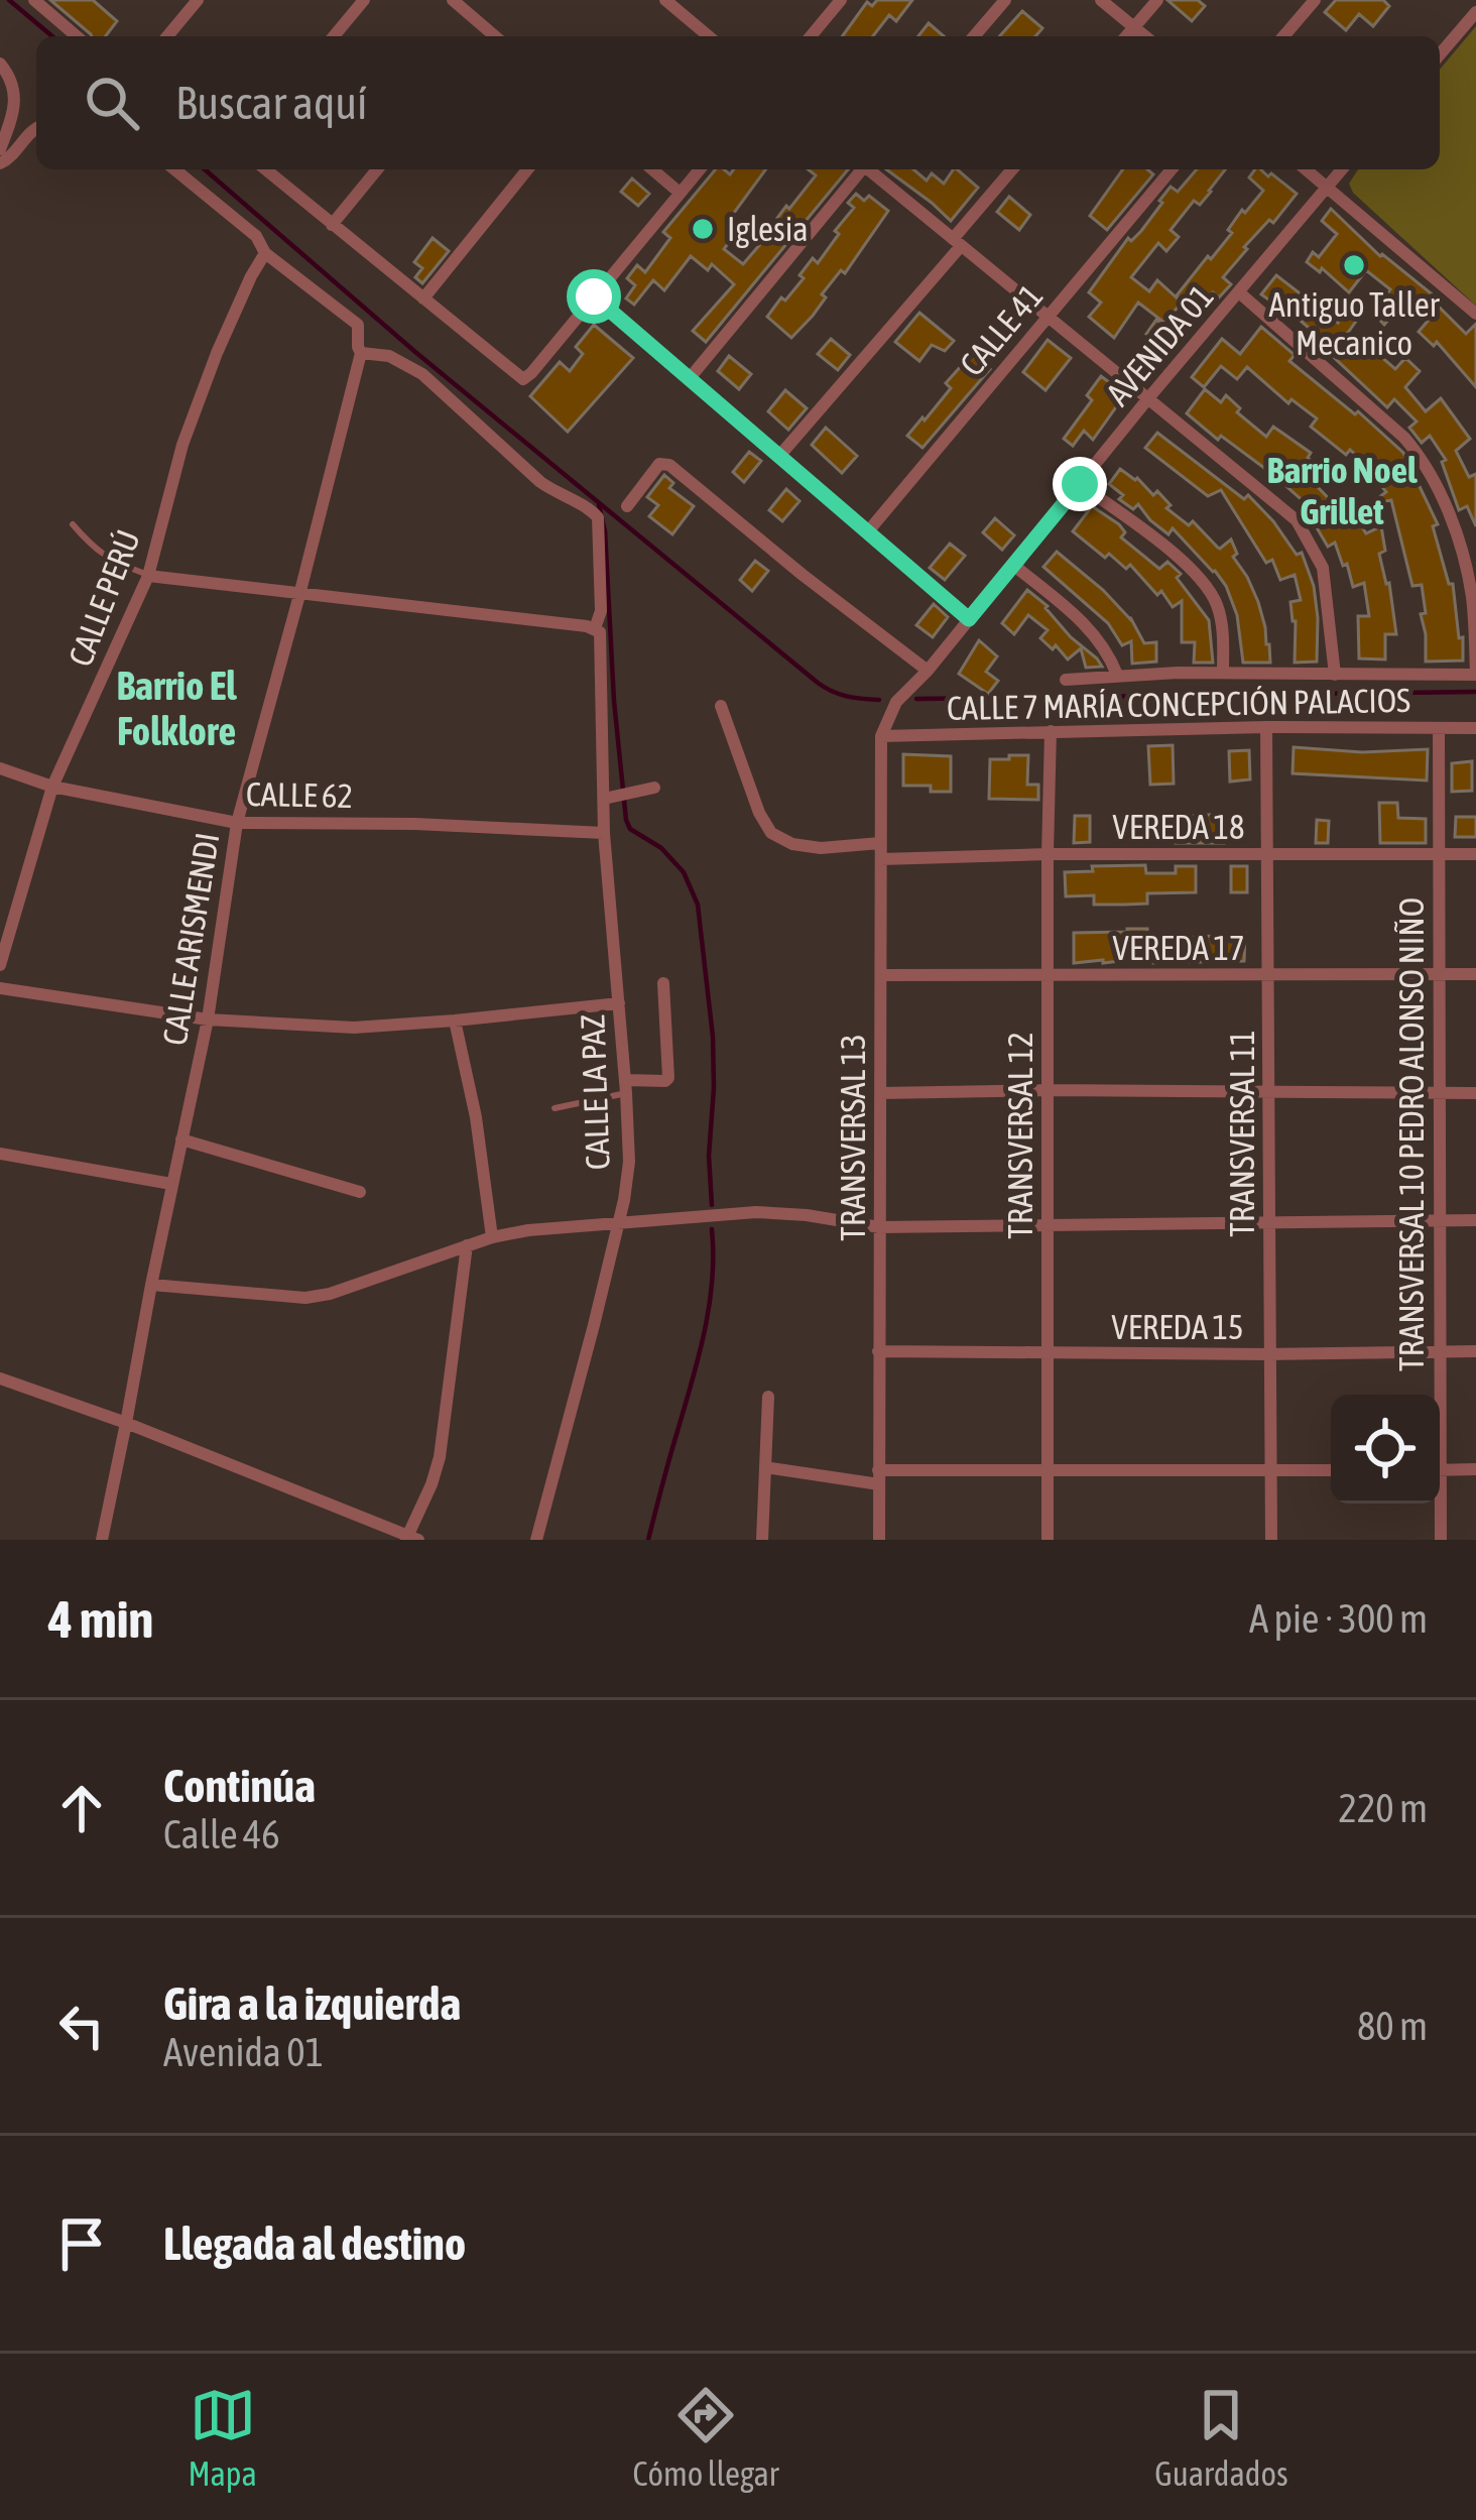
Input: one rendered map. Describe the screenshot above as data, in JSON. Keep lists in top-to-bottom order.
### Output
{
  "streets": {
    "street": [
      "CALLE 41",
      "AVENIDA 01",
      "CALLE PERÚ",
      "CALLE 7 MARÍA CONCEPCIÓN PALACIOS",
      "CALLE 62",
      "VEREDA 18",
      "CALLE ARISMENDI",
      "VEREDA 17",
      "CALLE LA PAZ",
      "TRANSVERSAL 11",
      "TRANSVERSAL 10 PEDRO ALONSO NIÑO",
      "TRANSVERSAL 12",
      "TRANSVERSAL 13",
      "VEREDA 15"
    ]
  },
  "crossings": [
    ["AVENIDA 01", "CALLE 7 MARÍA CONCEPCIÓN PALACIOS"],
    ["AVENIDA 01", "TRANSVERSAL 13"],
    ["CALLE PERÚ", "CALLE 62"],
    ["CALLE 7 MARÍA CONCEPCIÓN PALACIOS", "TRANSVERSAL 11"],
    ["CALLE 7 MARÍA CONCEPCIÓN PALACIOS", "TRANSVERSAL 10 PEDRO ALONSO NIÑO"],
    ["CALLE 7 MARÍA CONCEPCIÓN PALACIOS", "TRANSVERSAL 12"],
    ["CALLE 7 MARÍA CONCEPCIÓN PALACIOS", "TRANSVERSAL 13"],
    ["CALLE 62", "CALLE ARISMENDI"],
    ["CALLE 62", "CALLE LA PAZ"],
    ["VEREDA 18", "TRANSVERSAL 11"],
    ["VEREDA 18", "TRANSVERSAL 10 PEDRO ALONSO NIÑO"],
    ["VEREDA 18", "TRANSVERSAL 12"],
    ["VEREDA 18", "TRANSVERSAL 13"],
    ["CALLE ARISMENDI", "CALLE LA PAZ"],
    ["VEREDA 17", "TRANSVERSAL 11"],
    ["VEREDA 17", "TRANSVERSAL 10 PEDRO ALONSO NIÑO"],
    ["VEREDA 17", "TRANSVERSAL 12"],
    ["VEREDA 17", "TRANSVERSAL 13"],
    ["TRANSVERSAL 11", "VEREDA 15"],
    ["TRANSVERSAL 10 PEDRO ALONSO NIÑO", "VEREDA 15"],
    ["TRANSVERSAL 12", "VEREDA 15"],
    ["TRANSVERSAL 13", "VEREDA 15"]
  ],
  "districts": ["Barrio Noel Grillet", "Barrio El Folklore"],
  "places": ["Iglesia", "Antiguo Taller Mecanico"],
  "page": {
    "search": "Buscar aquí",
    "heading": ["4 min", "A pie · 300 m"],
    "list": [
      ["Continúa", "Calle 46", "220 m"],
      ["Gira a la izquierda", "Avenida 01", "80 m"],
      "Llegada al destino"
    ],
    "nav": ["Mapa", "Cómo llegar", "Guardados"]
  }
}
